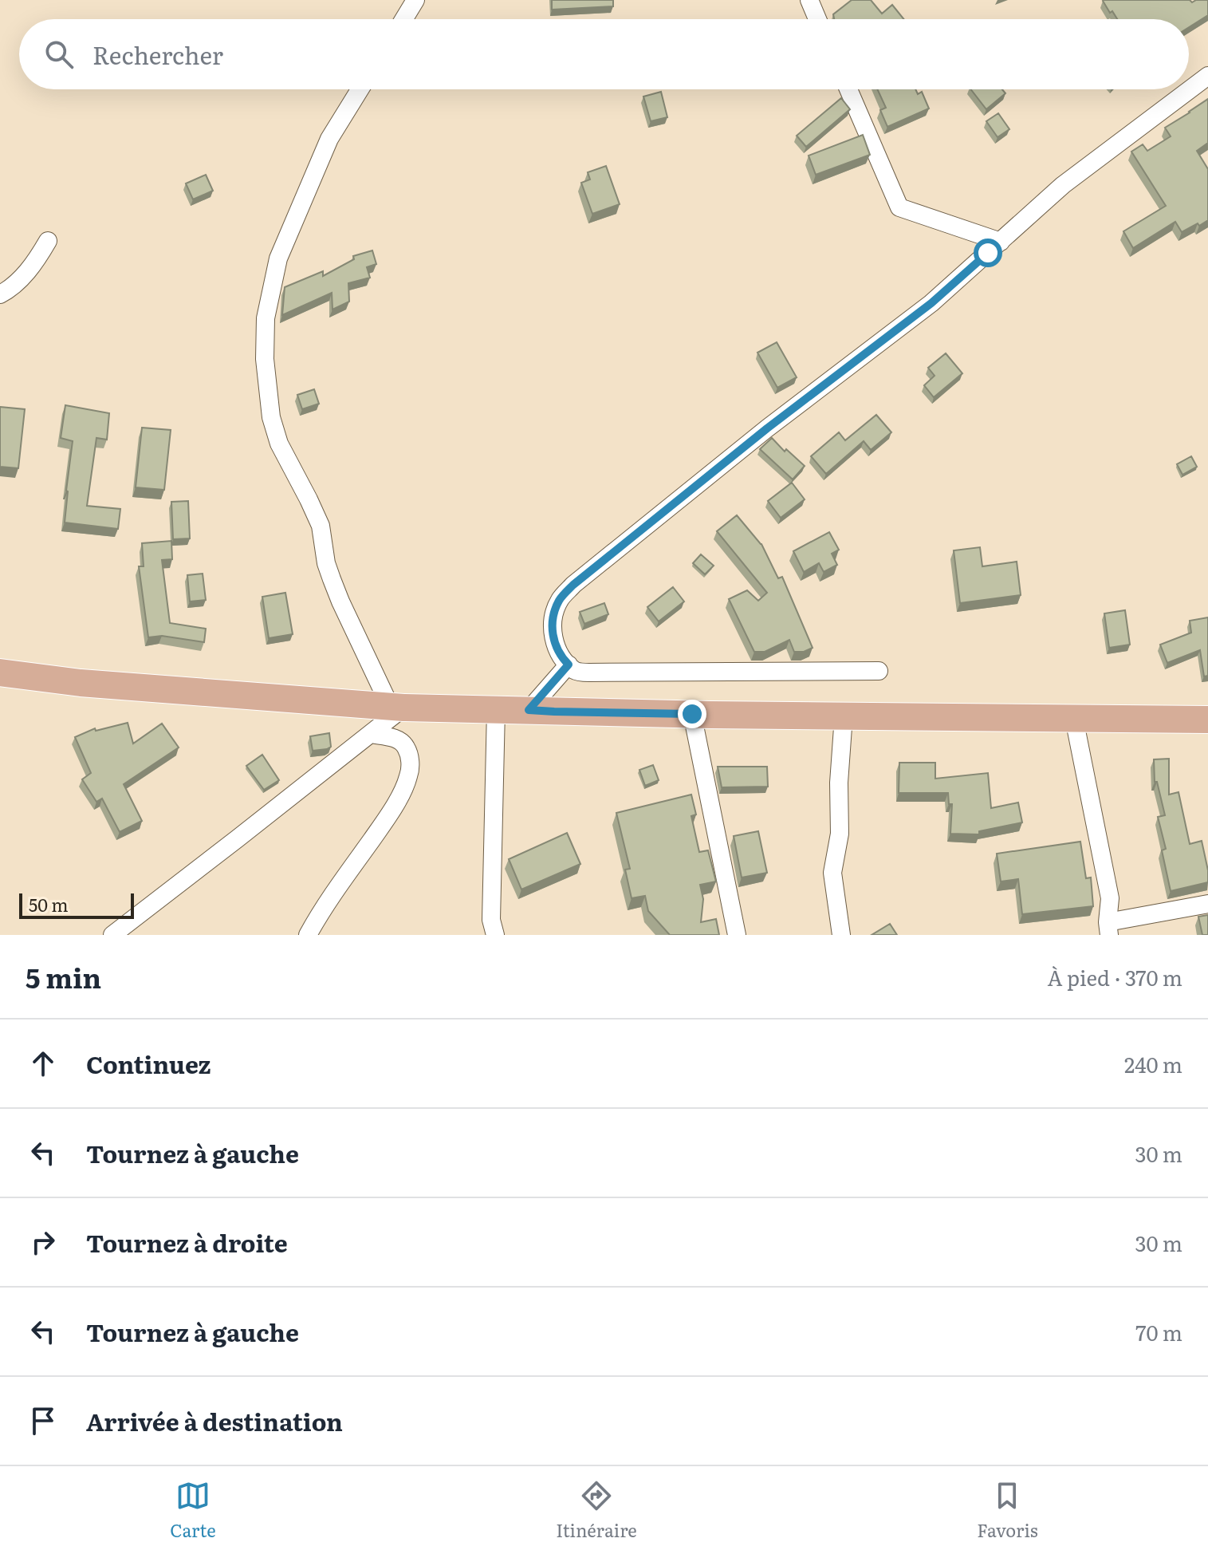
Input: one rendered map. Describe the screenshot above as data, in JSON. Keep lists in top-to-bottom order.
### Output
{
  "scale_bar": "50 m",
  "page": {
    "search": "Rechercher",
    "scale": "50 m",
    "heading": ["5 min", "À pied · 370 m"],
    "list": [
      ["Continuez", "240 m"],
      ["Tournez à gauche", "30 m"],
      ["Tournez à droite", "30 m"],
      ["Tournez à gauche", "70 m"],
      "Arrivée à destination"
    ],
    "nav": ["Carte", "Itinéraire", "Favoris"]
  }
}
